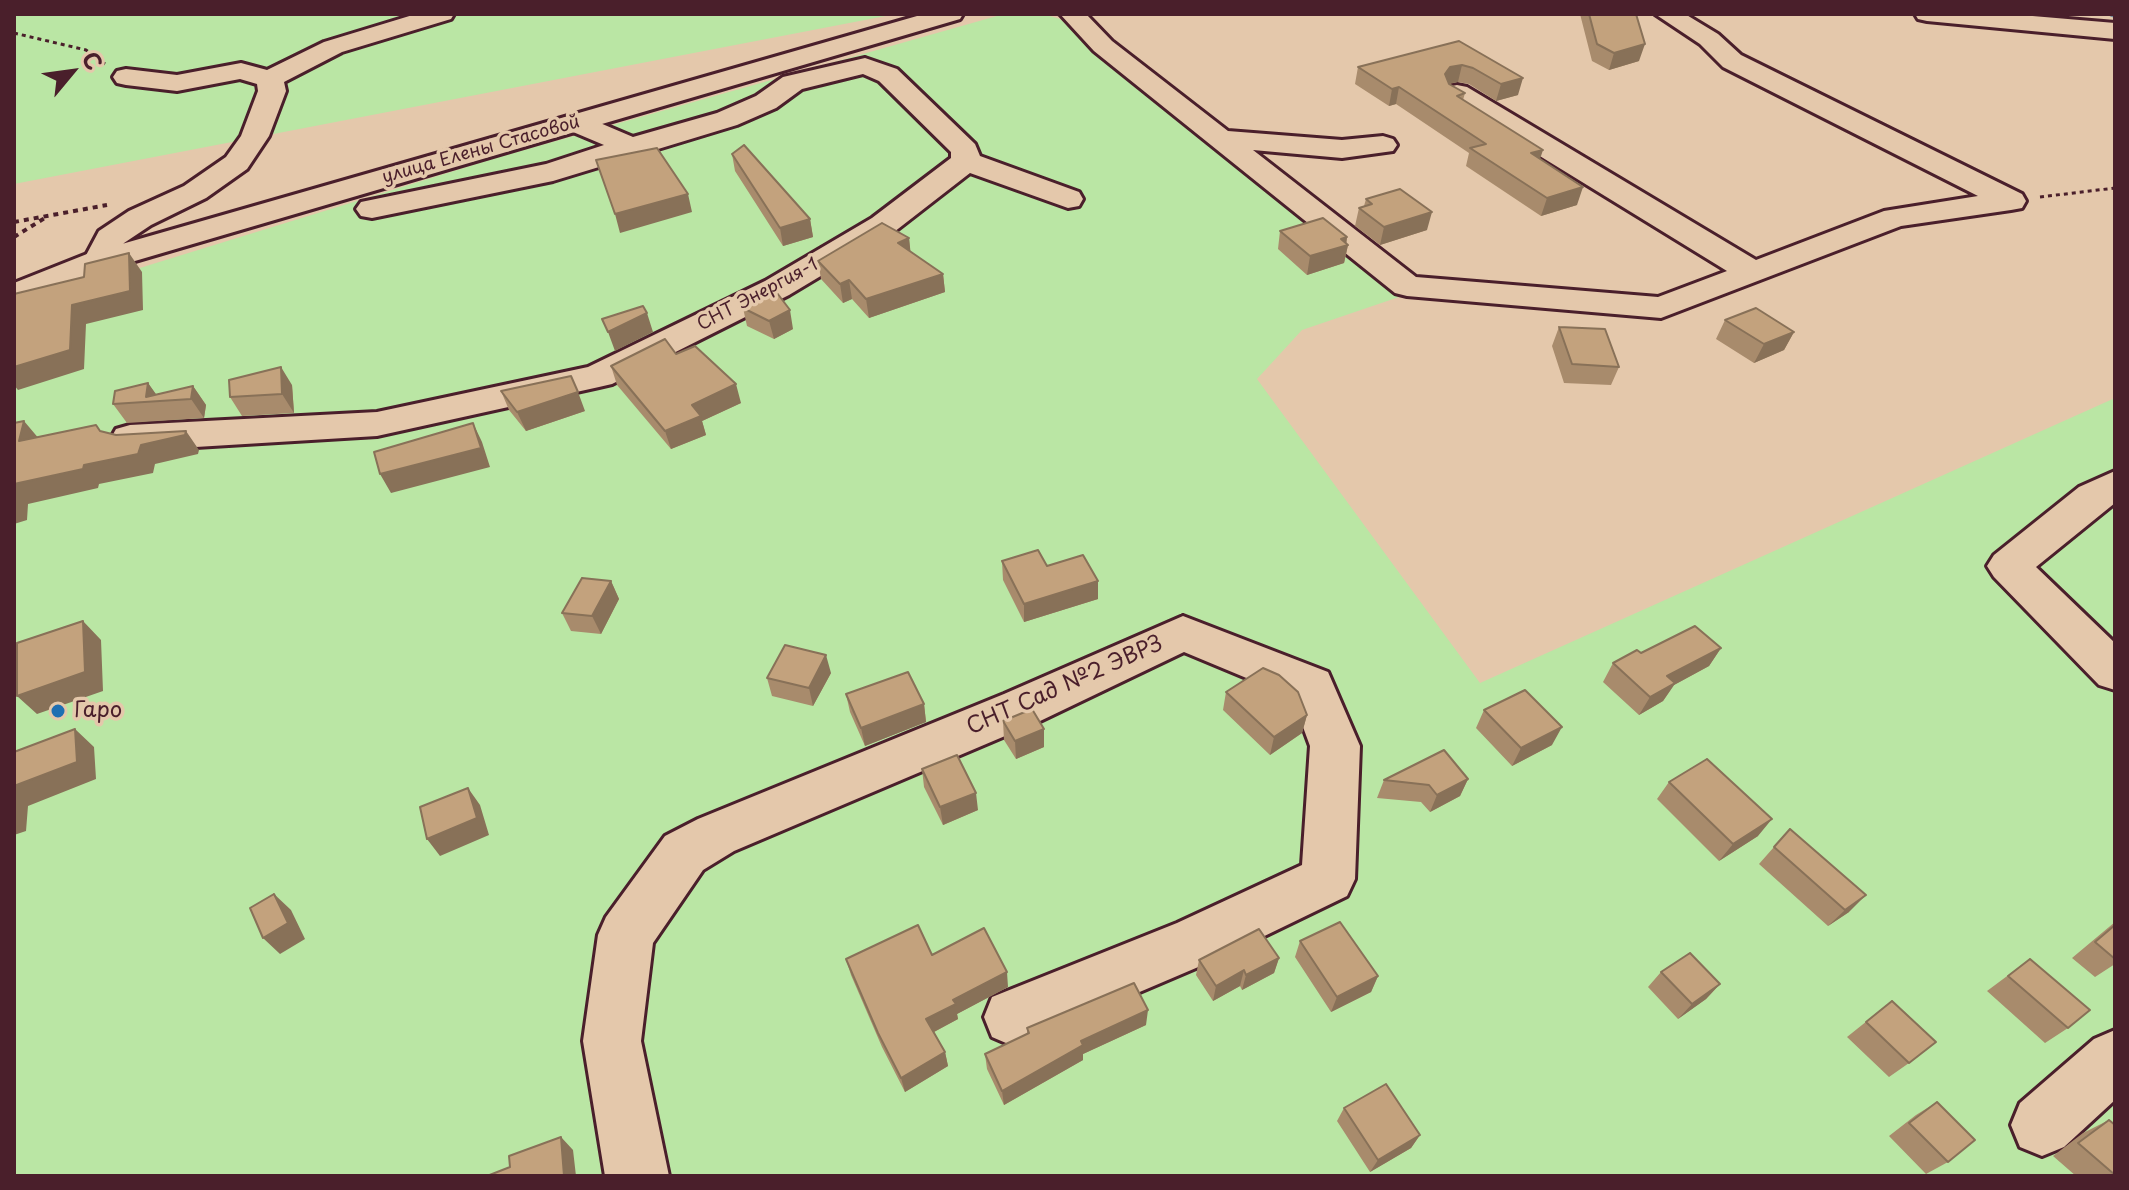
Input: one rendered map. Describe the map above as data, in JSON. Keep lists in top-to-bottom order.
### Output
{
  "streets": {
    "street": ["улица Елены Стасовой", "СНТ Энергия-1", "СНТ Сад №2 ЭВРЗ"]
  },
  "places": ["Гаро"],
  "north": "top right"
}
